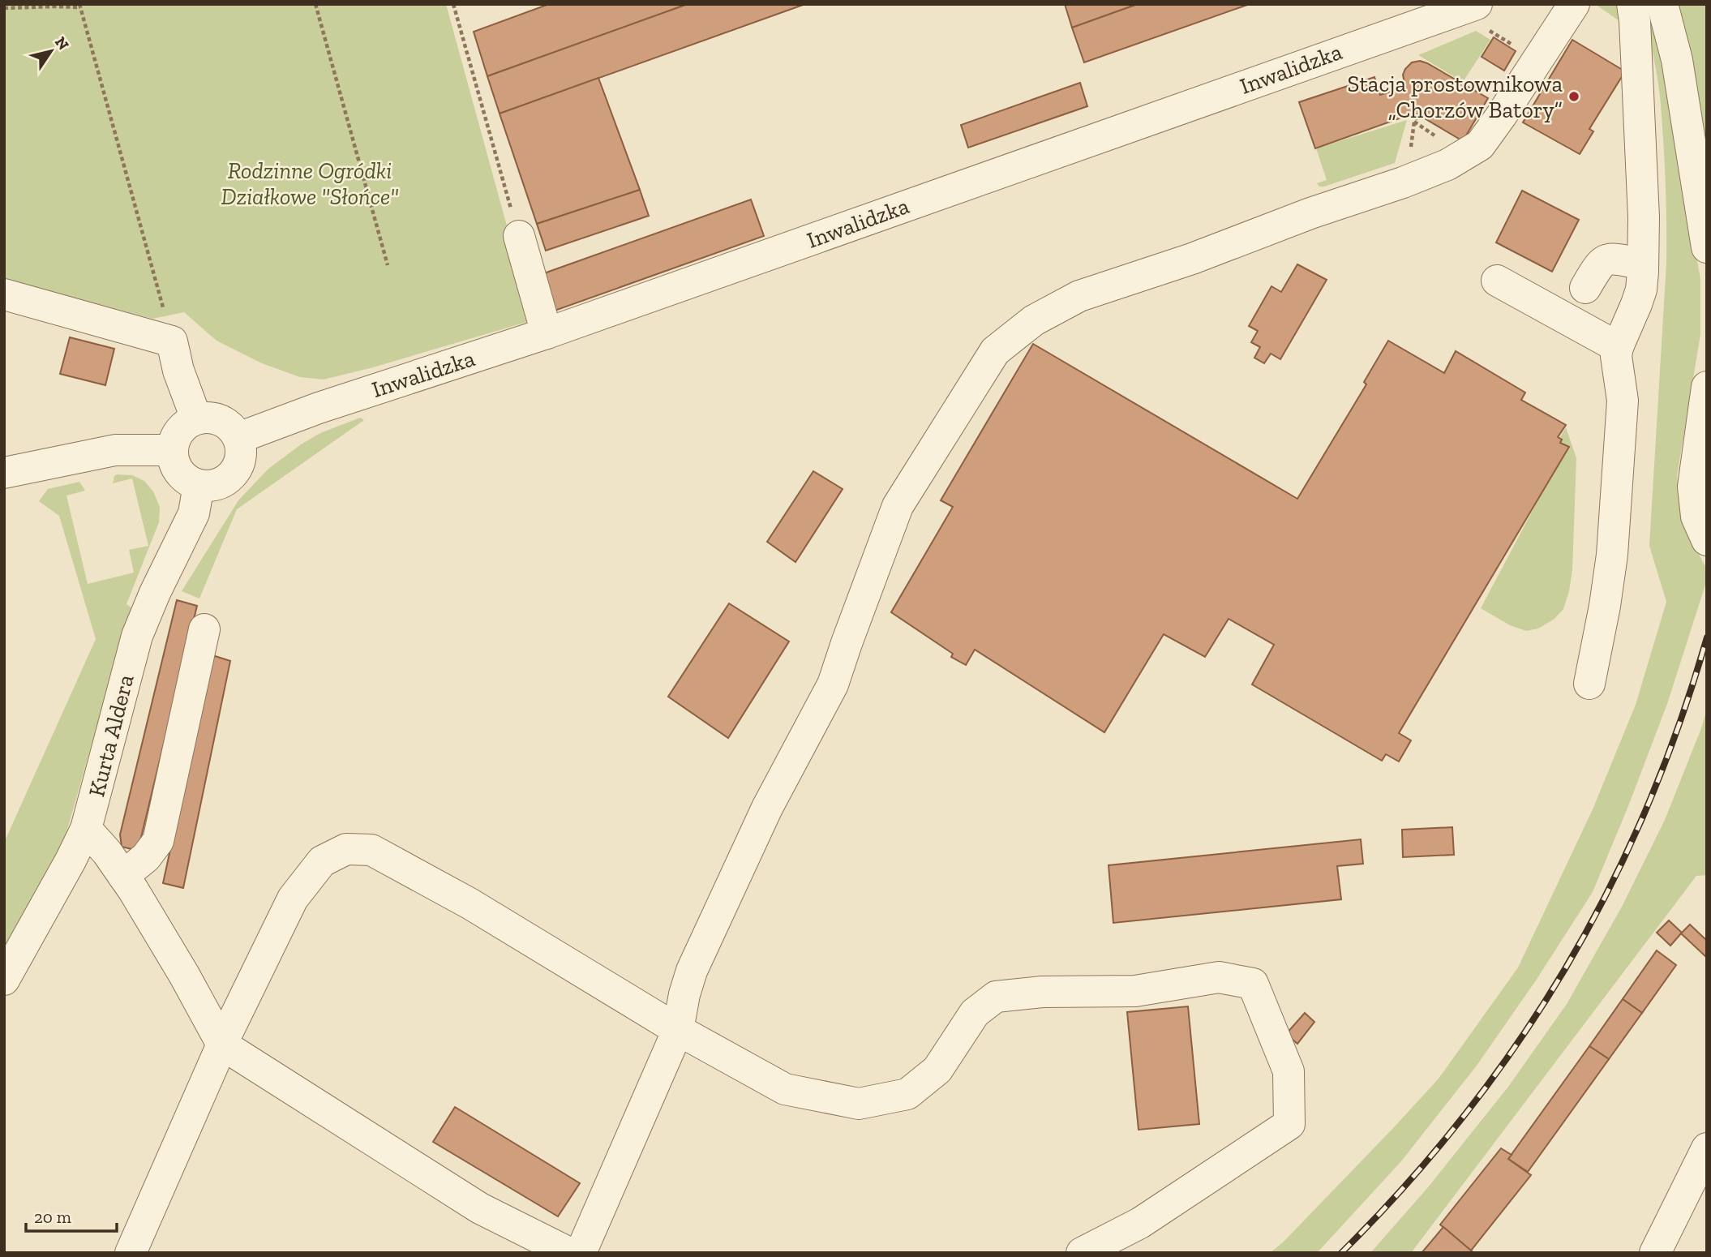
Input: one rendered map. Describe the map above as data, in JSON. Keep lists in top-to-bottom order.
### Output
{
  "streets": {
    "street": ["Inwalidzka", "Kurta Aldera"]
  },
  "crossings": [
    ["Inwalidzka", "Kurta Aldera"]
  ],
  "parks": ["Rodzinne Ogródki Działkowe \"Słońce\""],
  "places": ["Stacja prostownikowa „Chorzów Batory”"],
  "scale_bar": "20 m",
  "north": "top right"
}
